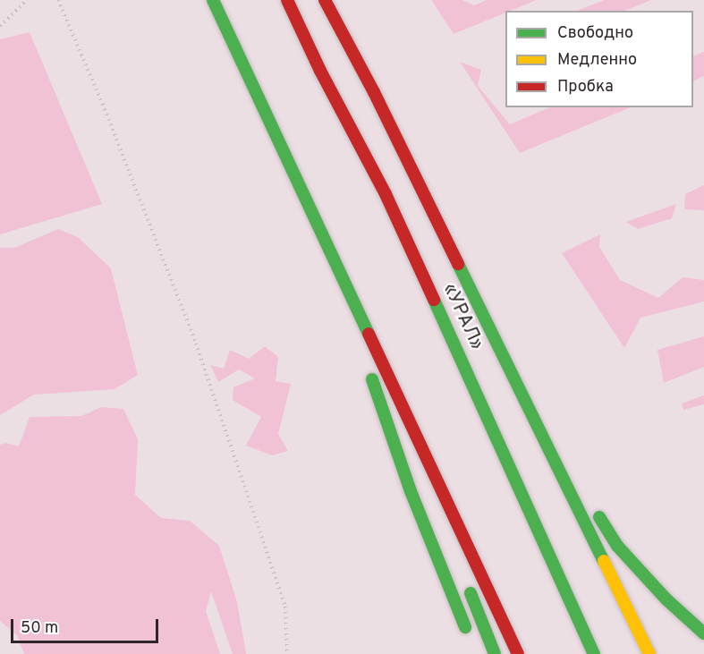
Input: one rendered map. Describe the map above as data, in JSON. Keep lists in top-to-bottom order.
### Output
{
  "streets": {
    "main road": ["«УРАЛ»"]
  },
  "legend": ["Свободно", "Медленно", "Пробка"],
  "scale_bar": "50 m"
}
